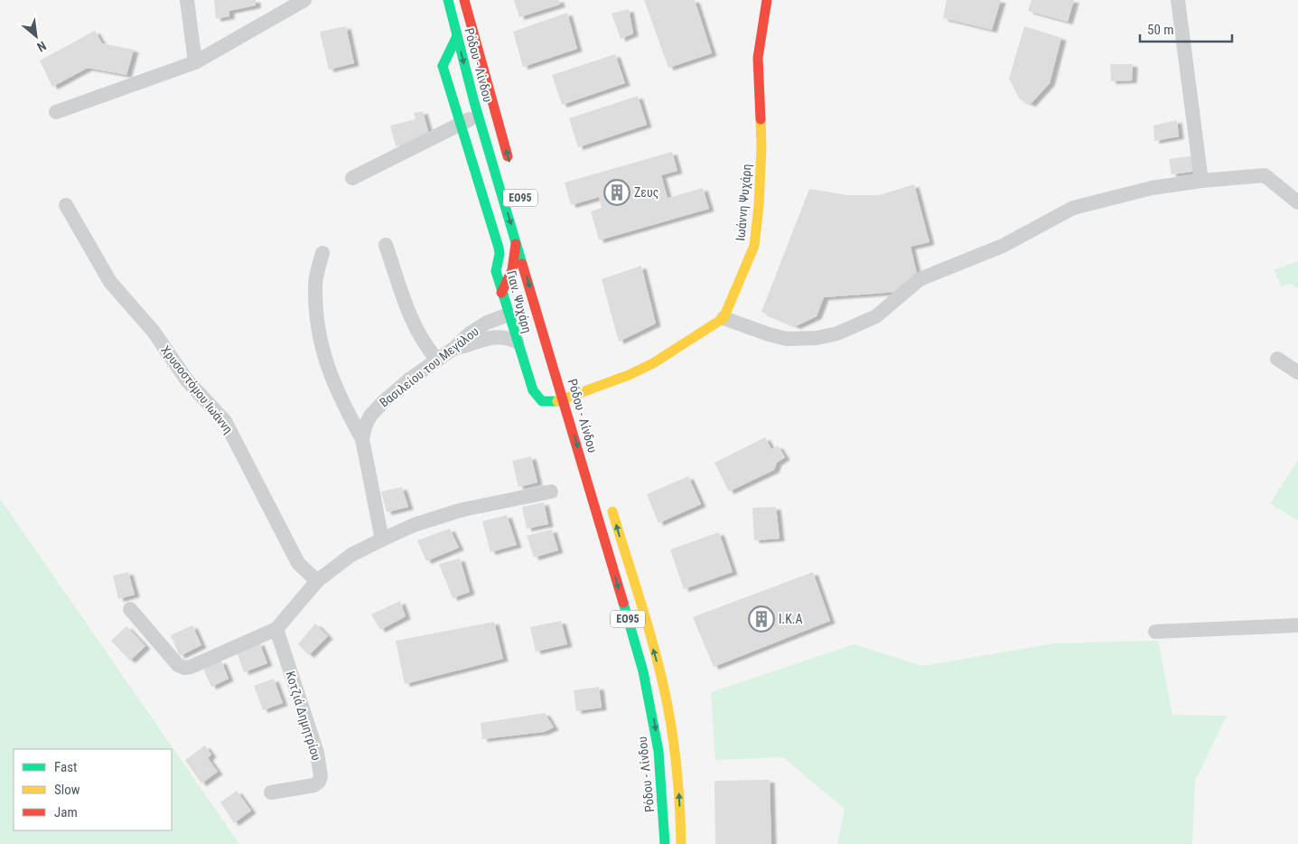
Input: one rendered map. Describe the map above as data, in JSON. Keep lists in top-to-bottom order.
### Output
{
  "streets": {
    "main road": [
      "Ρόδου - Λίνδου",
      "ΕΟ95",
      "Ιωάννη Ψυχάρη",
      "Γιαν. Ψυχάρη"
    ],
    "street": ["Βασιλείου του Μεγάλου", "Χρυσοστόμου Ιωάννη", "Κοτζιά Δημητρίου"]
  },
  "crossings": [
    ["Ρόδου - Λίνδου", "Γιαν. Ψυχάρη"],
    ["Γιαν. Ψυχάρη", "Βασιλείου του Μεγάλου"]
  ],
  "places": {
    "building": ["Ζευς", "Ι.Κ.Α"]
  },
  "legend": ["Fast", "Slow", "Jam"],
  "scale_bar": "50 m",
  "north": "bottom right"
}
